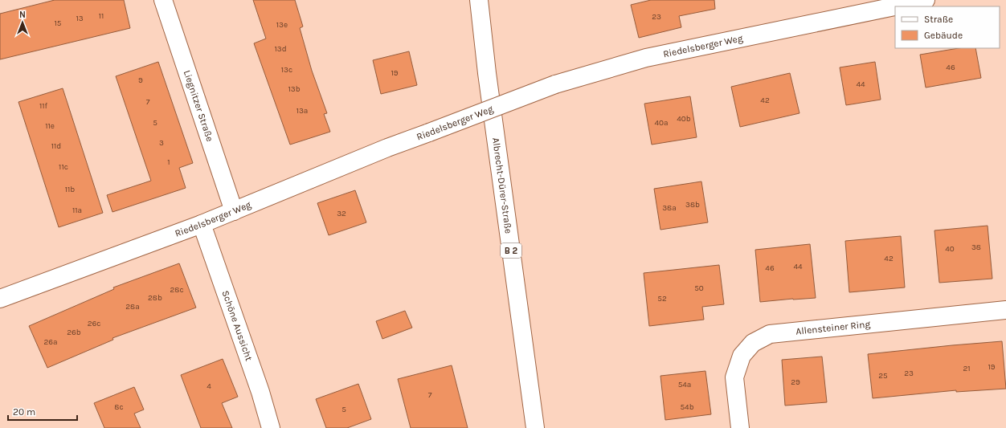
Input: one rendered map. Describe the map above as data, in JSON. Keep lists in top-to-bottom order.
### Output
{
  "streets": {
    "street": [
      "Riedelsberger Weg",
      "Liegnitzer Straße",
      "Albrecht-Dürer-Straße",
      "B 2",
      "Schöne Aussicht",
      "Allensteiner Ring"
    ]
  },
  "crossings": [
    ["Riedelsberger Weg", "Liegnitzer Straße"],
    ["Riedelsberger Weg", "Schöne Aussicht"]
  ],
  "house_numbers": [
    "11",
    "23",
    "13",
    "15",
    "13e",
    "13d",
    "46",
    "13c",
    "19",
    "9",
    "44",
    "13b",
    "42",
    "7",
    "11f",
    "13a",
    "40b",
    "5",
    "40a",
    "11e",
    "3",
    "11d",
    "1",
    "11c",
    "11b",
    "38b",
    "38a",
    "11a",
    "32",
    "38",
    "40",
    "42",
    "44",
    "46",
    "50",
    "28c",
    "28b",
    "52",
    "28a",
    "26c",
    "26b",
    "26a",
    "19",
    "21",
    "23",
    "25",
    "29",
    "54a",
    "4",
    "7",
    "8c",
    "54b",
    "5"
  ],
  "legend": ["Straße", "Gebäude"],
  "scale_bar": "20 m",
  "north": "top"
}
